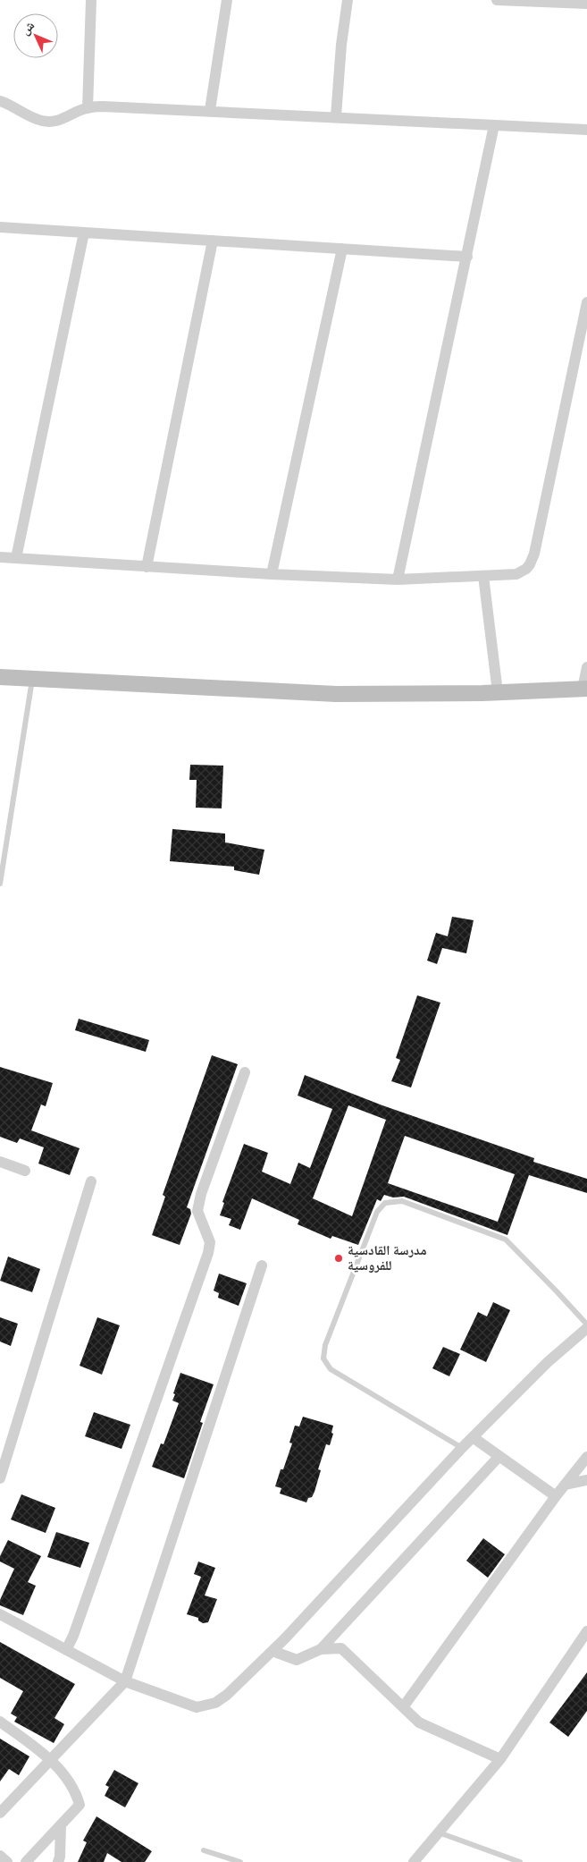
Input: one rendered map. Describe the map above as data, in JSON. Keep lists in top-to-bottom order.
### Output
{
  "places": ["مدرسة القادسية للفروسية"],
  "north": "top left"
}
